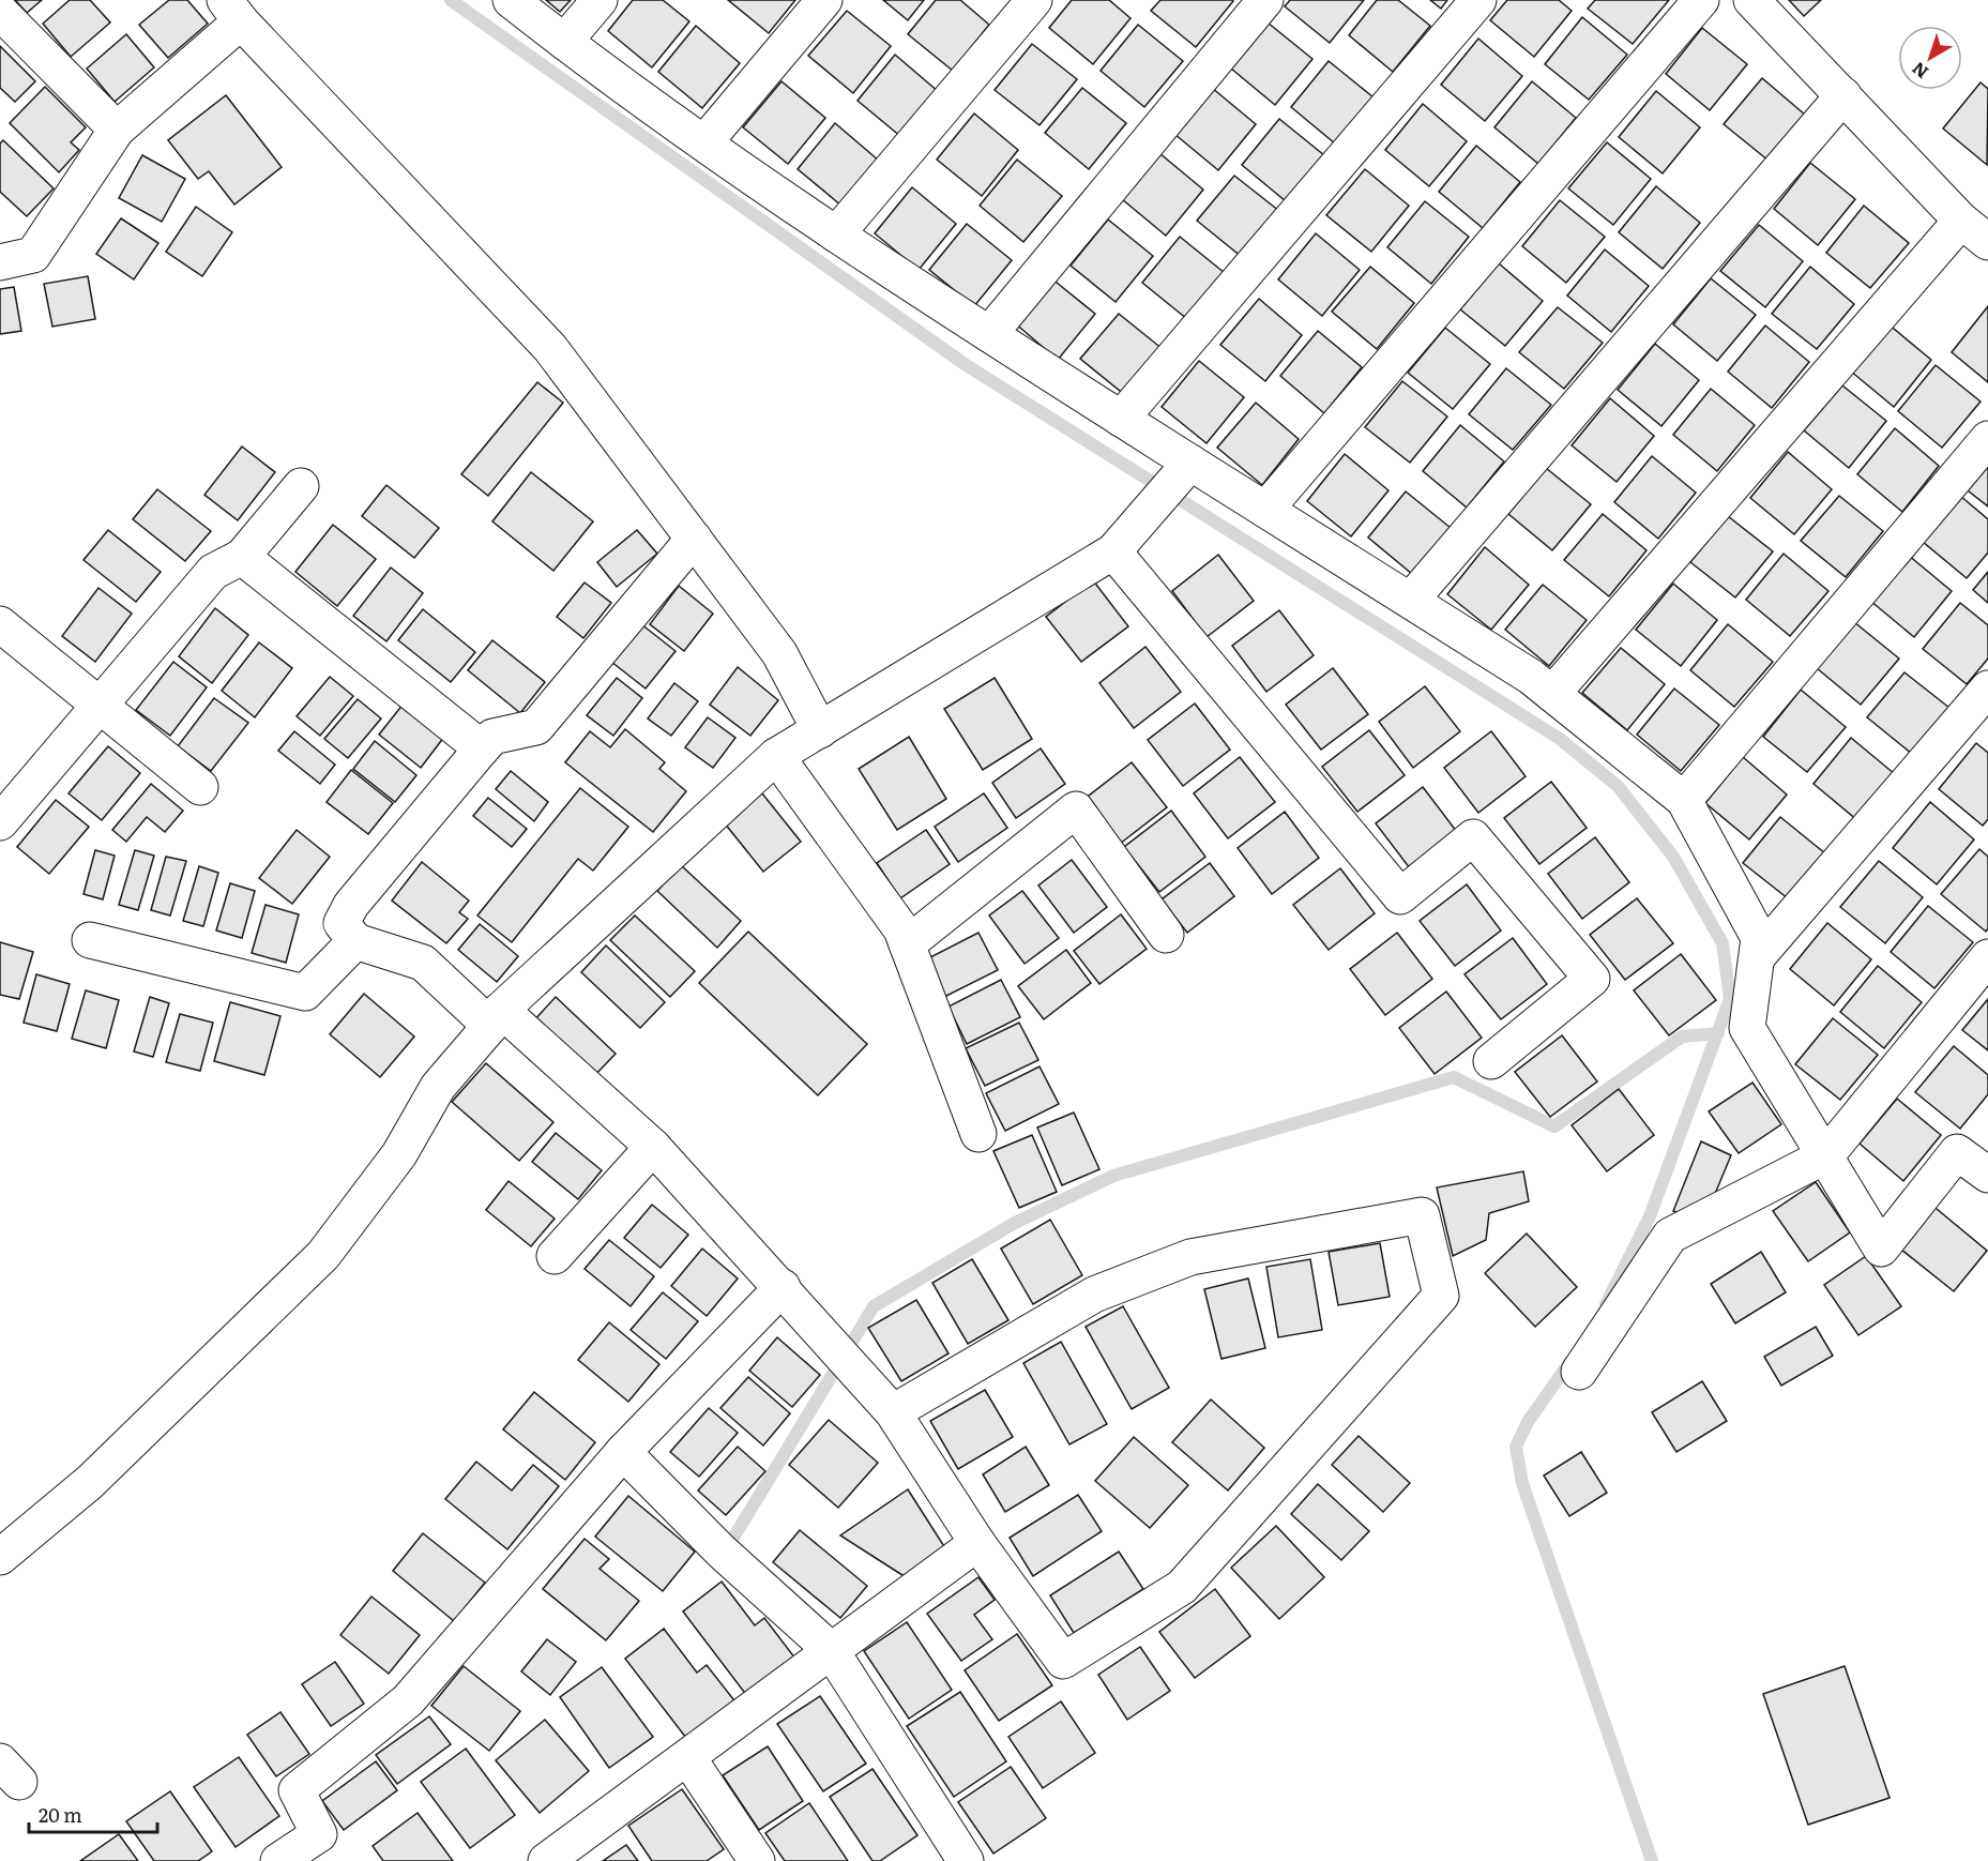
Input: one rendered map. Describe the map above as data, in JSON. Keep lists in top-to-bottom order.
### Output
{
  "scale_bar": "20 m",
  "north": "bottom left"
}
